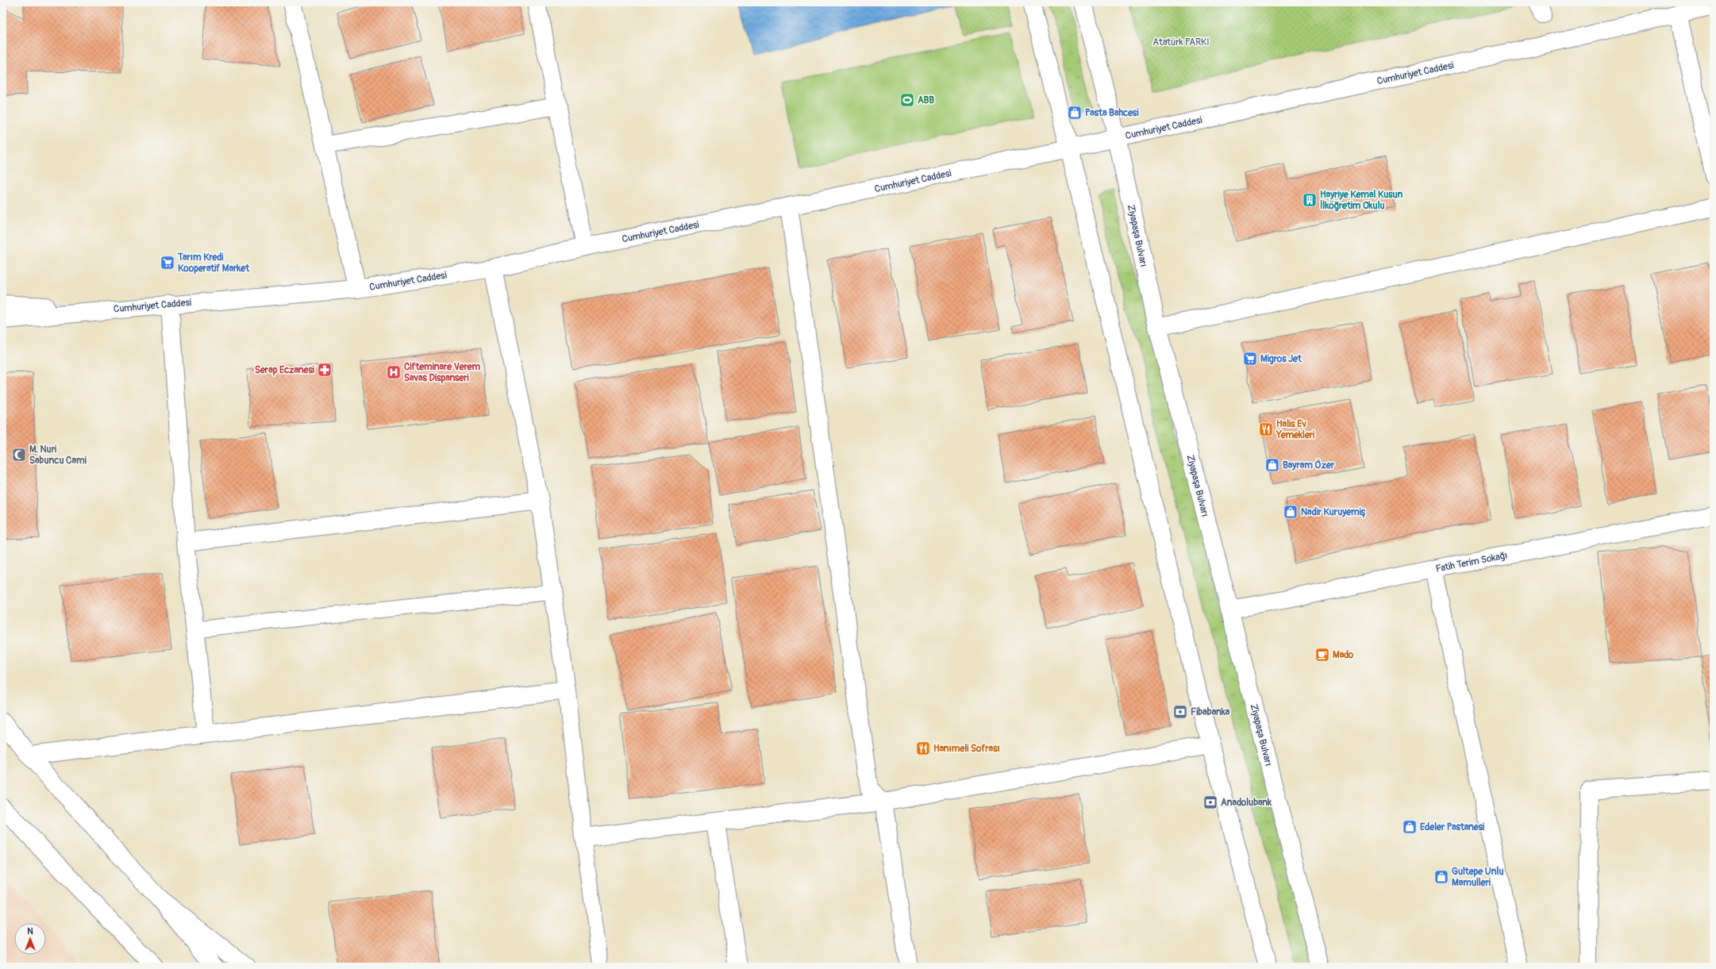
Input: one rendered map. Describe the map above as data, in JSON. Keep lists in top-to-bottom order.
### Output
{
  "streets": {
    "main road": ["Cumhuriyet Caddesi", "Ziyapaşa Bulvarı", "Fatih Terim Sokağı"]
  },
  "crossings": [
    ["Cumhuriyet Caddesi", "Ziyapaşa Bulvarı"],
    ["Ziyapaşa Bulvarı", "Fatih Terim Sokağı"]
  ],
  "parks": ["Atatürk PARKI"],
  "places": {
    "sports": ["ABB"],
    "shop": [
      "Pasta Bahcesi",
      "Bayram Özer",
      "Nadir Kuruyemiş",
      "Edeler Pastanesi",
      "Gultepe Unlu Mamulleri"
    ],
    "building": ["Hayriye Kemal Kusun İlköğretim Okulu"],
    "supermarket": ["Tarım Kredi Kooperatif Market", "Migros Jet"],
    "pharmacy": ["Serap Eczanesi"],
    "hospital": ["Cifteminare Verem Savas Dispanseri"],
    "restaurant": ["Halis Ev Yemekleri", "Hanımeli Sofrası"],
    "mosque": ["M. Nuri Sabuncu Cami"],
    "cafe": ["Mado"],
    "bank": ["Fibabanka", "Anadolubank"]
  },
  "north": "top"
}
